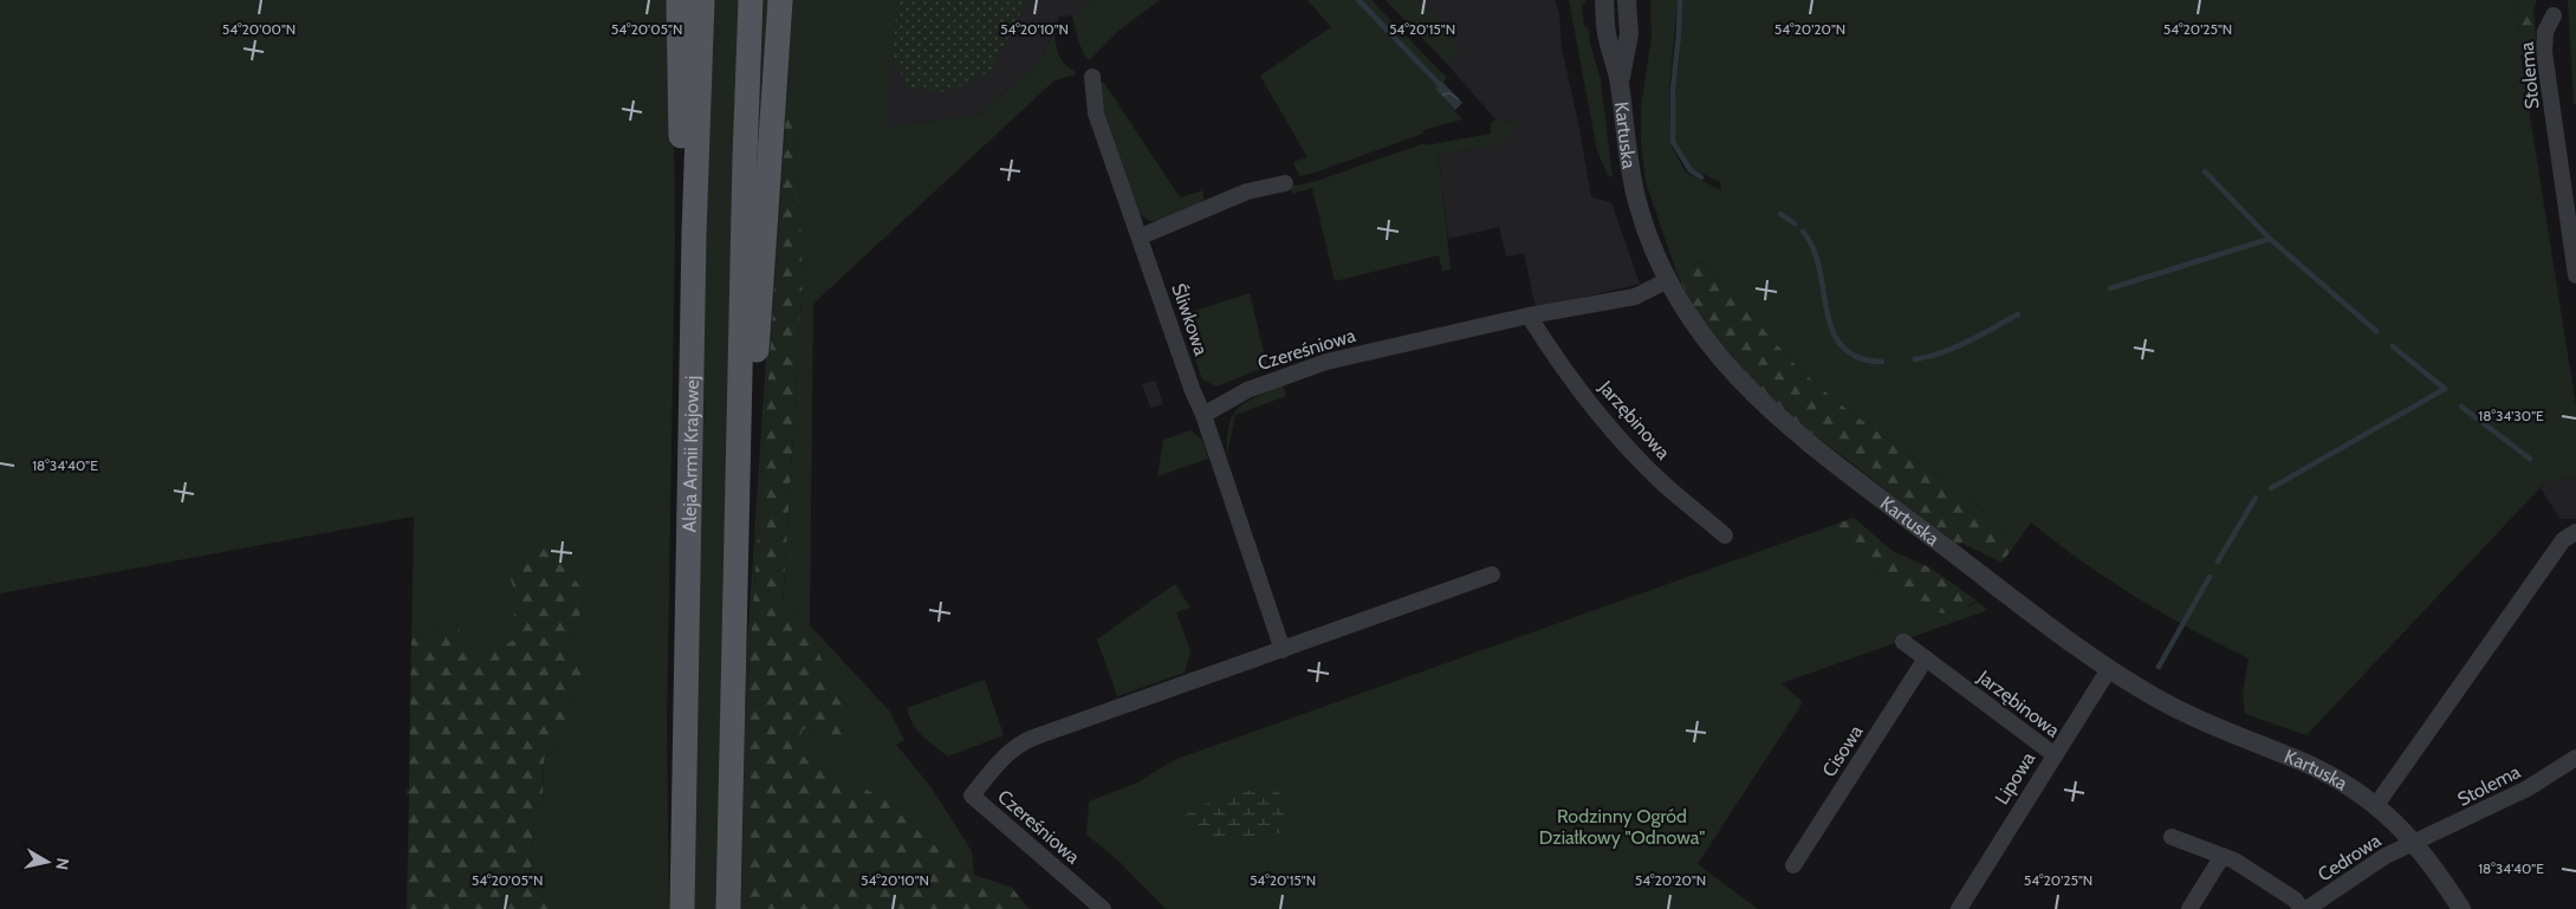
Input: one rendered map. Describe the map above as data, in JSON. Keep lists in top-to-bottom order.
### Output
{
  "streets": {
    "main road": ["Aleja Armii Krajowej"],
    "street": [
      "Stolema",
      "Kartuska",
      "Śliwkowa",
      "Czereśniowa",
      "Jarzębinowa",
      "Cisowa",
      "Lipowa",
      "Cedrowa"
    ]
  },
  "crossings": [
    ["Stolema", "Kartuska"],
    ["Stolema", "Cedrowa"],
    ["Kartuska", "Czereśniowa"],
    ["Kartuska", "Lipowa"],
    ["Kartuska", "Cedrowa"],
    ["Śliwkowa", "Czereśniowa"],
    ["Czereśniowa", "Jarzębinowa"],
    ["Jarzębinowa", "Cisowa"],
    ["Jarzębinowa", "Lipowa"]
  ],
  "parks": ["Rodzinny Ogród Działkowy \"Odnowa\""],
  "north": "right",
  "coordinates": [
    "54°20'20\"N",
    "54°20'25\"N",
    "54°20'00\"N",
    "54°20'05\"N",
    "54°20'10\"N",
    "54°20'15\"N",
    "18°34'30\"E",
    "18°34'40\"E"
  ]
}
